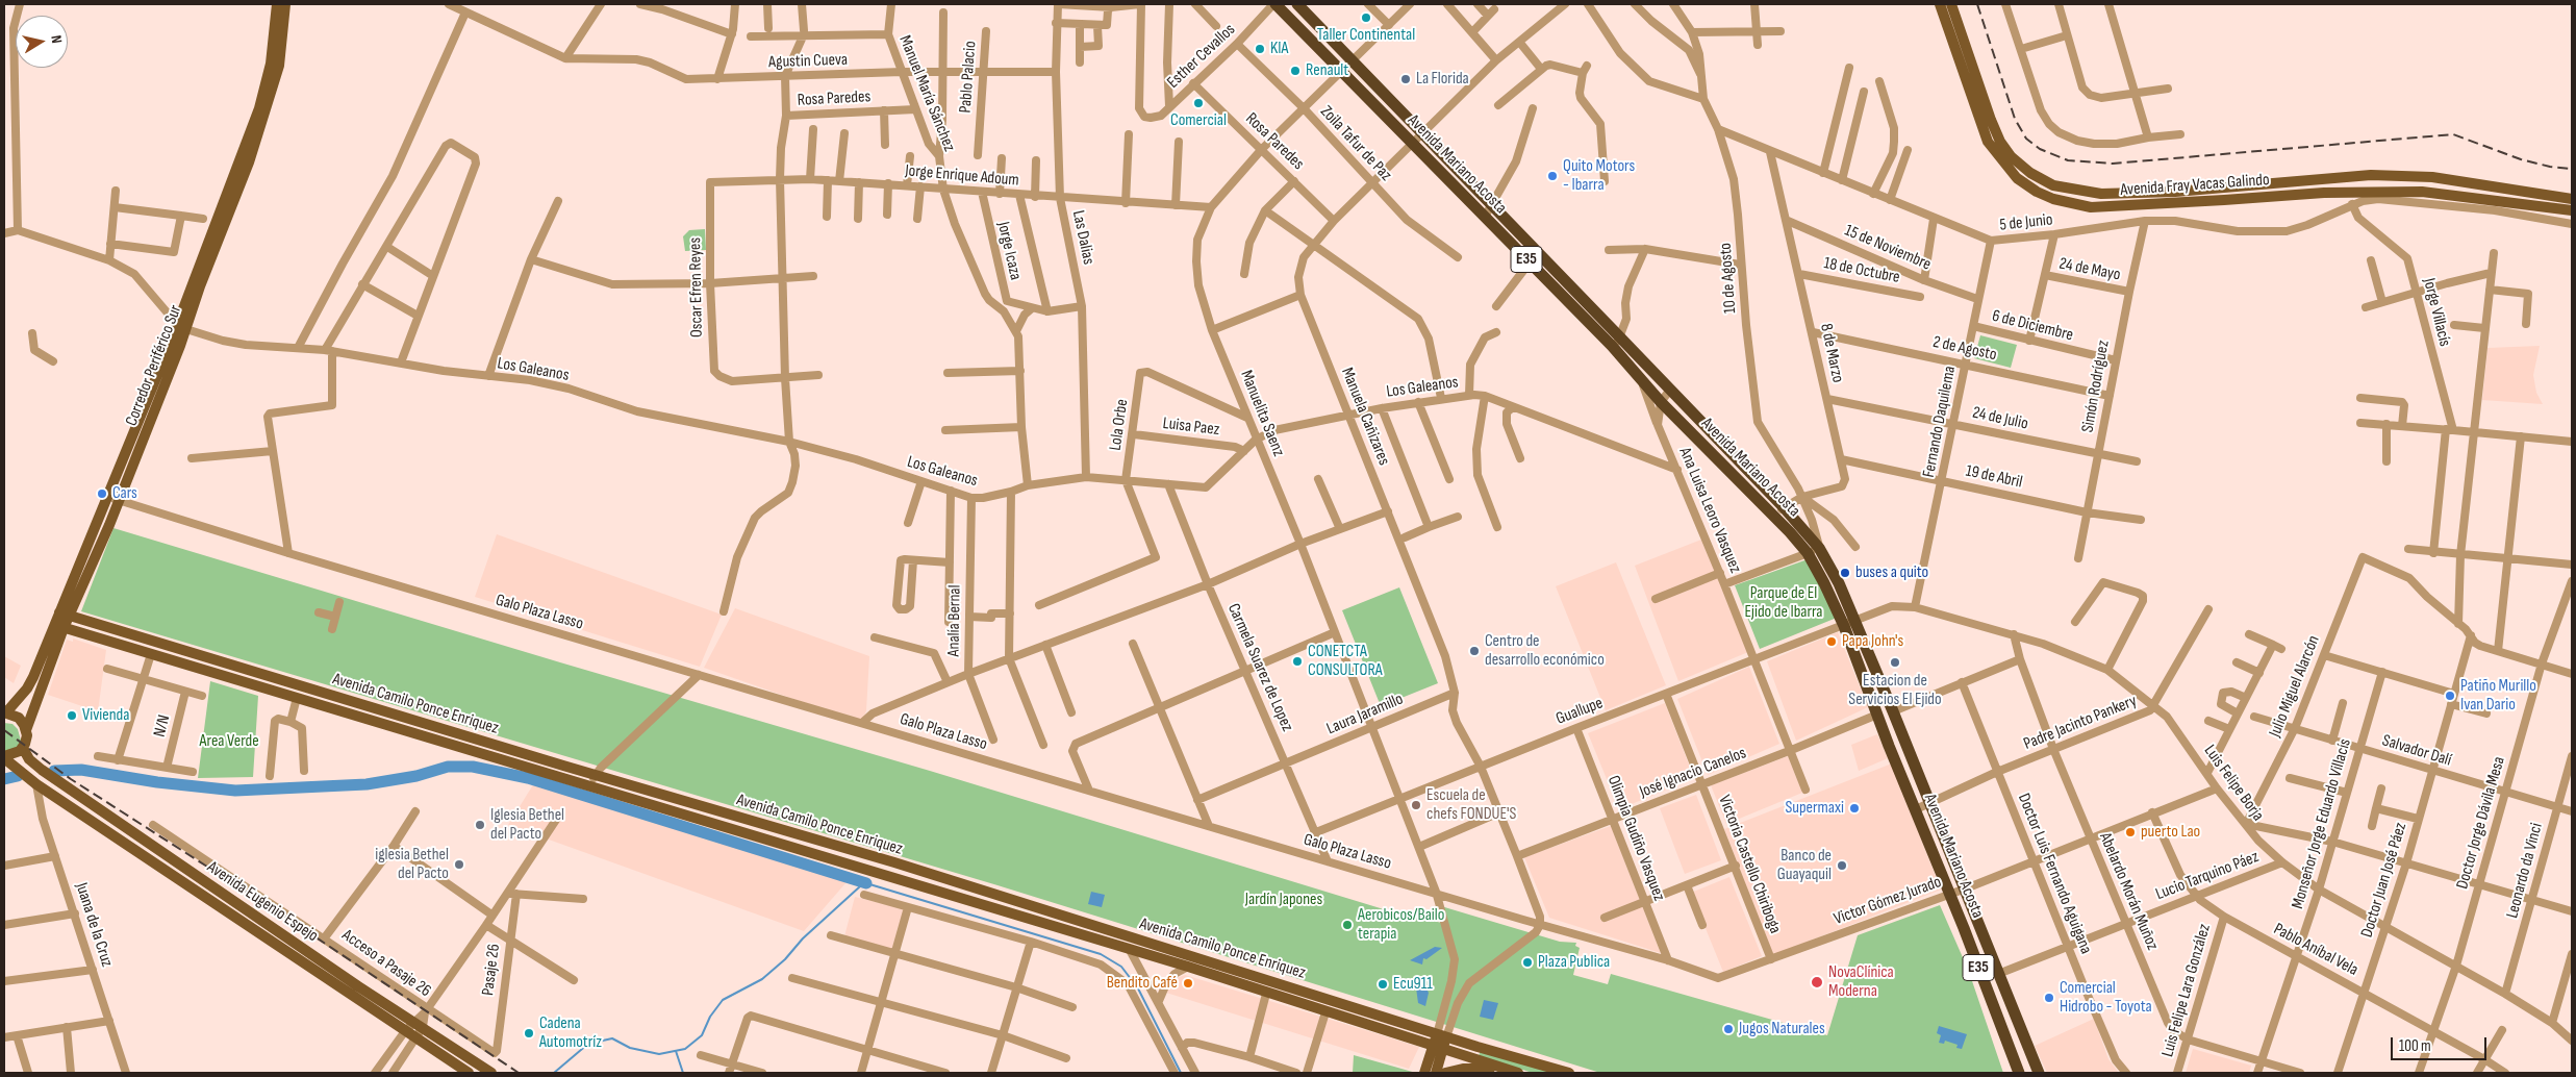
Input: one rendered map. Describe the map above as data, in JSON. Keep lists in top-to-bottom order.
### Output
{
  "streets": {
    "highway": ["Avenida Mariano Acosta", "E35"],
    "main road": [
      "Avenida Fray Vacas Galindo",
      "Corredor Periférico Sur",
      "Avenida Camilo Ponce Enriquez",
      "Avenida Eugenio Espejo"
    ],
    "street": [
      "Esther Cevallos",
      "Agustin Cueva",
      "Pablo Palacio",
      "Manuel María Sánchez",
      "Rosa Paredes",
      "Zoila Tafur de Paz",
      "Jorge Enrique Adoum",
      "5 de Junio",
      "Las Dalias",
      "15 de Noviembre",
      "Jorge Icaza",
      "24 de Mayo",
      "18 de Octubre",
      "10 de Agosto",
      "Oscar Efren Reyes",
      "Jorge Villacís",
      "6 de Diciembre",
      "2 de Agosto",
      "8 de Marzo",
      "Los Galeanos",
      "Simón Rodríguez",
      "Manuelita Saenz",
      "Manuela Cañizares",
      "24 de Julio",
      "Fernando Daquilema",
      "Lola Orbe",
      "Luisa Paez",
      "19 de Abril",
      "Ana Luisa Leoro Vasquez",
      "Galo Plaza Lasso",
      "Analía Bernal",
      "Carmela Suarez de Lopez",
      "Julio Miguel Alarcón",
      "Guallupe",
      "Laura Jaramillo",
      "Padre Jacinto Pankery",
      "N/N",
      "Salvador Dalí",
      "José Ignacio Canelos",
      "Luis Felipe Borja",
      "Doctor Jorge Dávila Mesa",
      "Monseñor Jorge Eduardo Villacís",
      "Olimpia Gudiño Vasquez",
      "Victoria Castello Chiriboga",
      "Leonardo da Vinci",
      "Doctor Luis Fernando Aguigana",
      "Lucio Tarquino Páez",
      "Doctor Juan José Páez",
      "Abelardo Morán Muñoz",
      "Victor Gómez Jurado",
      "Juana de la Cruz",
      "Pablo Aníbal Vela",
      "Acceso a Pasaje 26",
      "Pasaje 26",
      "Luis Felipe Lara González"
    ]
  },
  "crossings": [
    ["Esther Cevallos", "Rosa Paredes"],
    ["Esther Cevallos", "Zoila Tafur de Paz"],
    ["Esther Cevallos", "Avenida Mariano Acosta"],
    ["Agustin Cueva", "Pablo Palacio"],
    ["Agustin Cueva", "Manuel María Sánchez"],
    ["Agustin Cueva", "Las Dalias"],
    ["Manuel María Sánchez", "Rosa Paredes"],
    ["Manuel María Sánchez", "Jorge Enrique Adoum"],
    ["Manuel María Sánchez", "Los Galeanos"],
    ["Rosa Paredes", "Manuelita Saenz"],
    ["Rosa Paredes", "Manuela Cañizares"],
    ["Zoila Tafur de Paz", "Manuelita Saenz"],
    ["Zoila Tafur de Paz", "Manuela Cañizares"],
    ["Avenida Mariano Acosta", "10 de Agosto"],
    ["Avenida Mariano Acosta", "8 de Marzo"],
    ["Avenida Mariano Acosta", "Manuelita Saenz"],
    ["Avenida Mariano Acosta", "Manuela Cañizares"],
    ["Avenida Mariano Acosta", "Ana Luisa Leoro Vasquez"],
    ["Avenida Mariano Acosta", "Guallupe"],
    ["Avenida Mariano Acosta", "Padre Jacinto Pankery"],
    ["Avenida Mariano Acosta", "José Ignacio Canelos"],
    ["Avenida Mariano Acosta", "Luis Felipe Borja"],
    ["Avenida Mariano Acosta", "Lucio Tarquino Páez"],
    ["Avenida Mariano Acosta", "Victor Gómez Jurado"],
    ["Jorge Enrique Adoum", "Las Dalias"],
    ["Jorge Enrique Adoum", "Jorge Icaza"],
    ["Jorge Enrique Adoum", "Oscar Efren Reyes"],
    ["Jorge Enrique Adoum", "Manuelita Saenz"],
    ["5 de Junio", "10 de Agosto"],
    ["5 de Junio", "Jorge Villacís"],
    ["5 de Junio", "8 de Marzo"],
    ["5 de Junio", "Simón Rodríguez"],
    ["5 de Junio", "Fernando Daquilema"],
    ["Las Dalias", "Jorge Icaza"],
    ["Las Dalias", "Los Galeanos"],
    ["15 de Noviembre", "8 de Marzo"],
    ["15 de Noviembre", "Fernando Daquilema"],
    ["24 de Mayo", "Simón Rodríguez"],
    ["18 de Octubre", "8 de Marzo"],
    ["10 de Agosto", "8 de Marzo"],
    ["6 de Diciembre", "Simón Rodríguez"],
    ["6 de Diciembre", "Fernando Daquilema"],
    ["2 de Agosto", "8 de Marzo"],
    ["2 de Agosto", "Simón Rodríguez"],
    ["2 de Agosto", "Fernando Daquilema"],
    ["8 de Marzo", "24 de Julio"],
    ["8 de Marzo", "19 de Abril"],
    ["Corredor Periférico Sur", "Los Galeanos"],
    ["Corredor Periférico Sur", "Galo Plaza Lasso"],
    ["Corredor Periférico Sur", "Avenida Camilo Ponce Enriquez"],
    ["Corredor Periférico Sur", "Avenida Eugenio Espejo"],
    ["Los Galeanos", "Manuelita Saenz"],
    ["Los Galeanos", "Manuela Cañizares"],
    ["Los Galeanos", "Lola Orbe"],
    ["Los Galeanos", "Luisa Paez"],
    ["Los Galeanos", "Ana Luisa Leoro Vasquez"],
    ["Los Galeanos", "Analía Bernal"],
    ["Los Galeanos", "Carmela Suarez de Lopez"],
    ["Simón Rodríguez", "24 de Julio"],
    ["Simón Rodríguez", "19 de Abril"],
    ["Manuelita Saenz", "Lola Orbe"],
    ["Manuelita Saenz", "Galo Plaza Lasso"],
    ["Manuelita Saenz", "Avenida Camilo Ponce Enriquez"],
    ["Manuelita Saenz", "Guallupe"],
    ["Manuelita Saenz", "Laura Jaramillo"],
    ["Manuela Cañizares", "Galo Plaza Lasso"],
    ["Manuela Cañizares", "Guallupe"],
    ["Manuela Cañizares", "Laura Jaramillo"],
    ["Manuela Cañizares", "José Ignacio Canelos"],
    ["24 de Julio", "Fernando Daquilema"],
    ["Fernando Daquilema", "19 de Abril"],
    ["Fernando Daquilema", "Luis Felipe Borja"],
    ["Lola Orbe", "Luisa Paez"],
    ["Ana Luisa Leoro Vasquez", "Guallupe"],
    ["Ana Luisa Leoro Vasquez", "José Ignacio Canelos"],
    ["Galo Plaza Lasso", "Carmela Suarez de Lopez"],
    ["Galo Plaza Lasso", "Olimpia Gudiño Vasquez"],
    ["Galo Plaza Lasso", "Victoria Castello Chiriboga"],
    ["Galo Plaza Lasso", "Victor Gómez Jurado"],
    ["Carmela Suarez de Lopez", "Guallupe"],
    ["Carmela Suarez de Lopez", "Laura Jaramillo"],
    ["Julio Miguel Alarcón", "Salvador Dalí"],
    ["Julio Miguel Alarcón", "Luis Felipe Borja"],
    ["Guallupe", "Luis Felipe Borja"],
    ["Guallupe", "Olimpia Gudiño Vasquez"],
    ["Guallupe", "Victoria Castello Chiriboga"],
    ["Padre Jacinto Pankery", "Luis Felipe Borja"],
    ["Padre Jacinto Pankery", "Doctor Luis Fernando Aguigana"],
    ["Padre Jacinto Pankery", "Abelardo Morán Muñoz"],
    ["Salvador Dalí", "Doctor Jorge Dávila Mesa"],
    ["Salvador Dalí", "Monseñor Jorge Eduardo Villacís"],
    ["Salvador Dalí", "Leonardo da Vinci"],
    ["Salvador Dalí", "Doctor Juan José Páez"],
    ["José Ignacio Canelos", "Olimpia Gudiño Vasquez"],
    ["José Ignacio Canelos", "Victoria Castello Chiriboga"],
    ["Luis Felipe Borja", "Doctor Jorge Dávila Mesa"],
    ["Luis Felipe Borja", "Monseñor Jorge Eduardo Villacís"],
    ["Luis Felipe Borja", "Leonardo da Vinci"],
    ["Luis Felipe Borja", "Lucio Tarquino Páez"],
    ["Luis Felipe Borja", "Doctor Juan José Páez"],
    ["Luis Felipe Borja", "Abelardo Morán Muñoz"],
    ["Luis Felipe Borja", "Victor Gómez Jurado"],
    ["Doctor Jorge Dávila Mesa", "Pablo Aníbal Vela"],
    ["Monseñor Jorge Eduardo Villacís", "Abelardo Morán Muñoz"],
    ["Monseñor Jorge Eduardo Villacís", "Pablo Aníbal Vela"],
    ["Victoria Castello Chiriboga", "Victor Gómez Jurado"],
    ["Doctor Luis Fernando Aguigana", "Lucio Tarquino Páez"],
    ["Doctor Luis Fernando Aguigana", "Victor Gómez Jurado"],
    ["Lucio Tarquino Páez", "Abelardo Morán Muñoz"],
    ["Lucio Tarquino Páez", "Pablo Aníbal Vela"],
    ["Doctor Juan José Páez", "Pablo Aníbal Vela"],
    ["Abelardo Morán Muñoz", "Victor Gómez Jurado"],
    ["Abelardo Morán Muñoz", "Luis Felipe Lara González"],
    ["Victor Gómez Jurado", "Pablo Aníbal Vela"],
    ["Avenida Eugenio Espejo", "Juana de la Cruz"],
    ["Pablo Aníbal Vela", "Luis Felipe Lara González"],
    ["Acceso a Pasaje 26", "Pasaje 26"]
  ],
  "parks": ["Parque de El Ejido de Ibarra", "Area Verde", "Jardín Japones"],
  "places": [
    "Taller Continental",
    "KIA",
    "Renault",
    "La Florida",
    "Comercial",
    "Quito Motors - Ibarra",
    "Cars",
    "buses a quito",
    "Papa John's",
    "Centro de desarrollo económico",
    "CONETCTA CONSULTORA",
    "Estacion de Servicios El Ejido",
    "Patiño Murillo Ivan Dario",
    "Vivienda",
    "Escuela de chefs FONDUE'S",
    "Supermaxi",
    "Iglesia Bethel del Pacto",
    "puerto Lao",
    "iglesia Bethel del Pacto",
    "Banco de Guayaquil",
    "Aerobicos/Bailo terapia",
    "Plaza Publica",
    "NovaClínica Moderna",
    "Bendito Café",
    "Ecu911",
    "Comercial Hidrobo - Toyota",
    "Jugos Naturales",
    "Cadena Automotríz"
  ],
  "scale_bar": "100 m",
  "north": "right"
}
